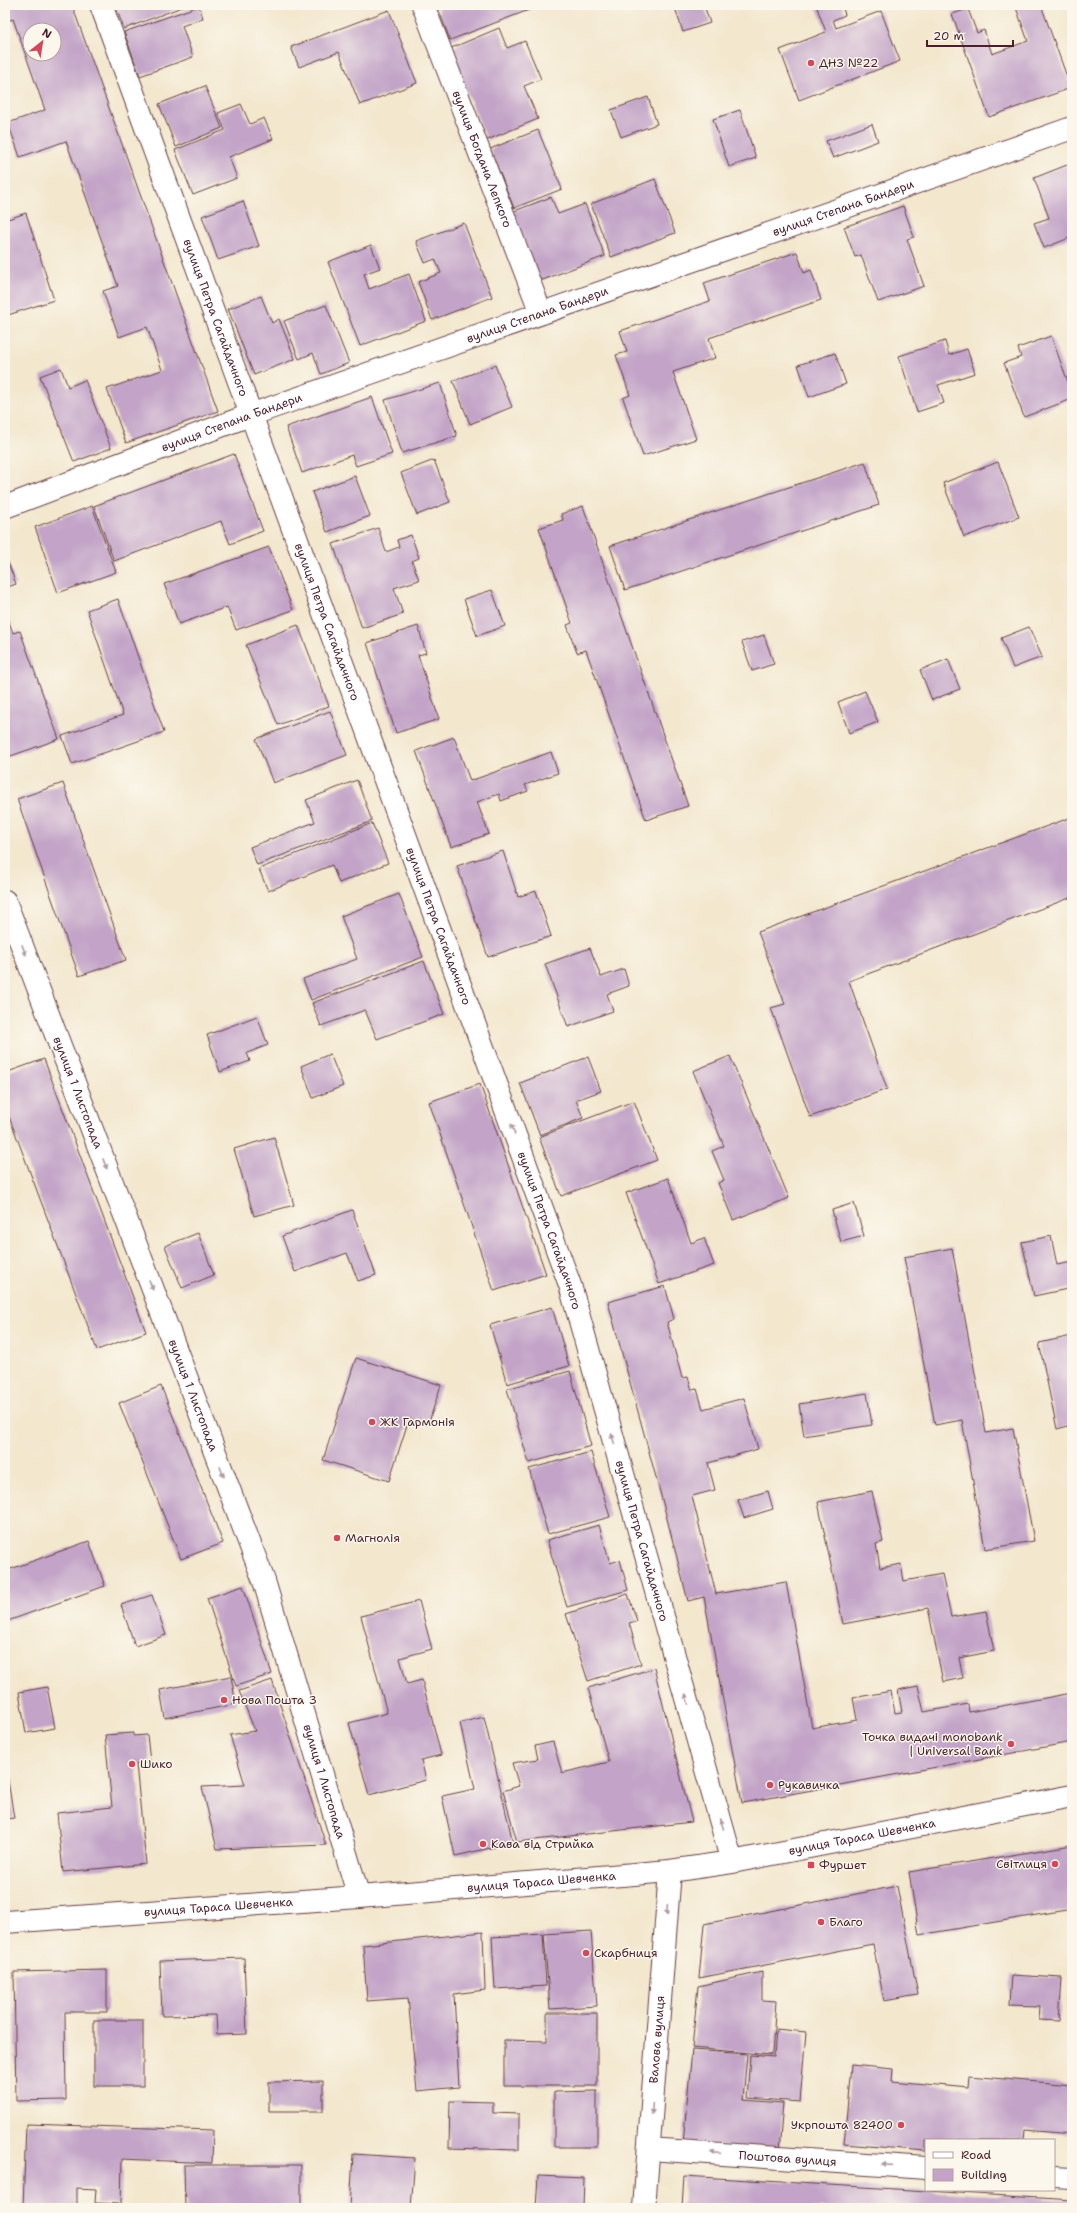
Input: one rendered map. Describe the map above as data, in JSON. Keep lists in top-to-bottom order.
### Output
{
  "streets": {
    "street": [
      "вулиця Богдана Лепкого",
      "вулиця Степана Бандери",
      "вулиця Петра Сагайдачного",
      "вулиця 1 Листопада",
      "вулиця Тараса Шевченка",
      "Валова вулиця",
      "Поштова вулиця"
    ]
  },
  "crossings": [
    ["вулиця Богдана Лепкого", "вулиця Степана Бандери"],
    ["вулиця Степана Бандери", "вулиця Петра Сагайдачного"],
    ["вулиця Петра Сагайдачного", "вулиця Тараса Шевченка"],
    ["вулиця 1 Листопада", "вулиця Тараса Шевченка"],
    ["вулиця Тараса Шевченка", "Валова вулиця"],
    ["Валова вулиця", "Поштова вулиця"]
  ],
  "one_way": [
    "вулиця Петра Сагайдачного",
    "вулиця 1 Листопада",
    "Валова вулиця",
    "Поштова вулиця"
  ],
  "places": {
    "other": [
      "ДНЗ №22",
      "ЖК Гармонія",
      "Магнолія",
      "Нова Пошта 3",
      "Точка видачі monobank | Universal Bank",
      "Шико",
      "Рукавичка",
      "Кава від Стрийка",
      "Свiтлиця",
      "Благо",
      "Скарбниця",
      "Укрпошта 82400"
    ],
    "transit": ["Фуршет"]
  },
  "legend": ["Road", "Building"],
  "scale_bar": "20 m",
  "north": "top right"
}
